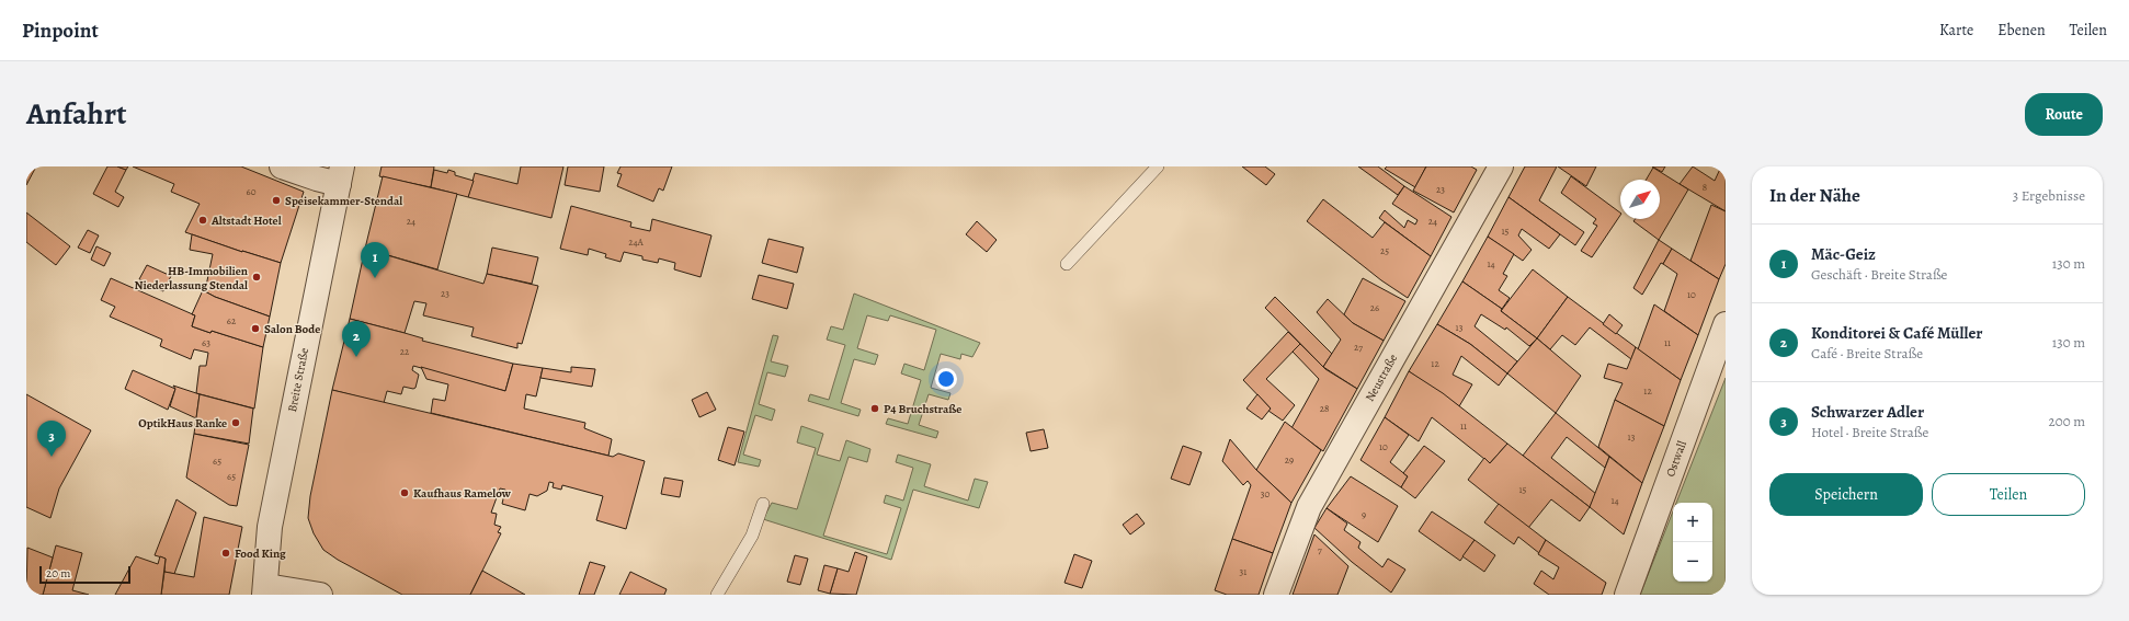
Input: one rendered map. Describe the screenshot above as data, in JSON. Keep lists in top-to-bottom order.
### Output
{
  "streets": {
    "street": ["Neustraße", "Breite Straße", "Ostwall"]
  },
  "places": [
    "Speisekammer-Stendal",
    "Altstadt Hotel",
    "HB-Immobilien Niederlassung Stendal",
    "Salon Bode",
    "P4 Bruchstraße",
    "OptikHaus Ranke",
    "Kaufhaus Ramelow",
    "Food King"
  ],
  "house_numbers": [
    "8",
    "23",
    "60",
    "24",
    "24",
    "15",
    "24A",
    "25",
    "14",
    "23",
    "10",
    "26",
    "62",
    "13",
    "63",
    "11",
    "27",
    "22",
    "12",
    "12",
    "28",
    "11",
    "13",
    "10",
    "29",
    "65",
    "65",
    "15",
    "30",
    "14",
    "9",
    "7",
    "31"
  ],
  "scale_bar": "20 m",
  "north": "top right",
  "page": {
    "header": "Pinpoint",
    "nav": ["Karte", "Ebenen", "Teilen"],
    "title": "Anfahrt",
    "buttons": [
      "Route",
      ["Speichern", "Teilen"]
    ],
    "heading": ["In der Nähe", "3 Ergebnisse"],
    "list": [
      {
        "mark": "1",
        "name": "Mäc-Geiz",
        "note": "Geschäft · Breite Straße",
        "value": "130 m"
      },
      {
        "mark": "2",
        "name": "Konditorei & Café Müller",
        "note": "Café · Breite Straße",
        "value": "130 m"
      },
      {
        "mark": "3",
        "name": "Schwarzer Adler",
        "note": "Hotel · Breite Straße",
        "value": "200 m"
      }
    ],
    "pins": ["1", "2", "3"],
    "map_buttons": ["+", "−"],
    "scale": "20 m"
  }
}
